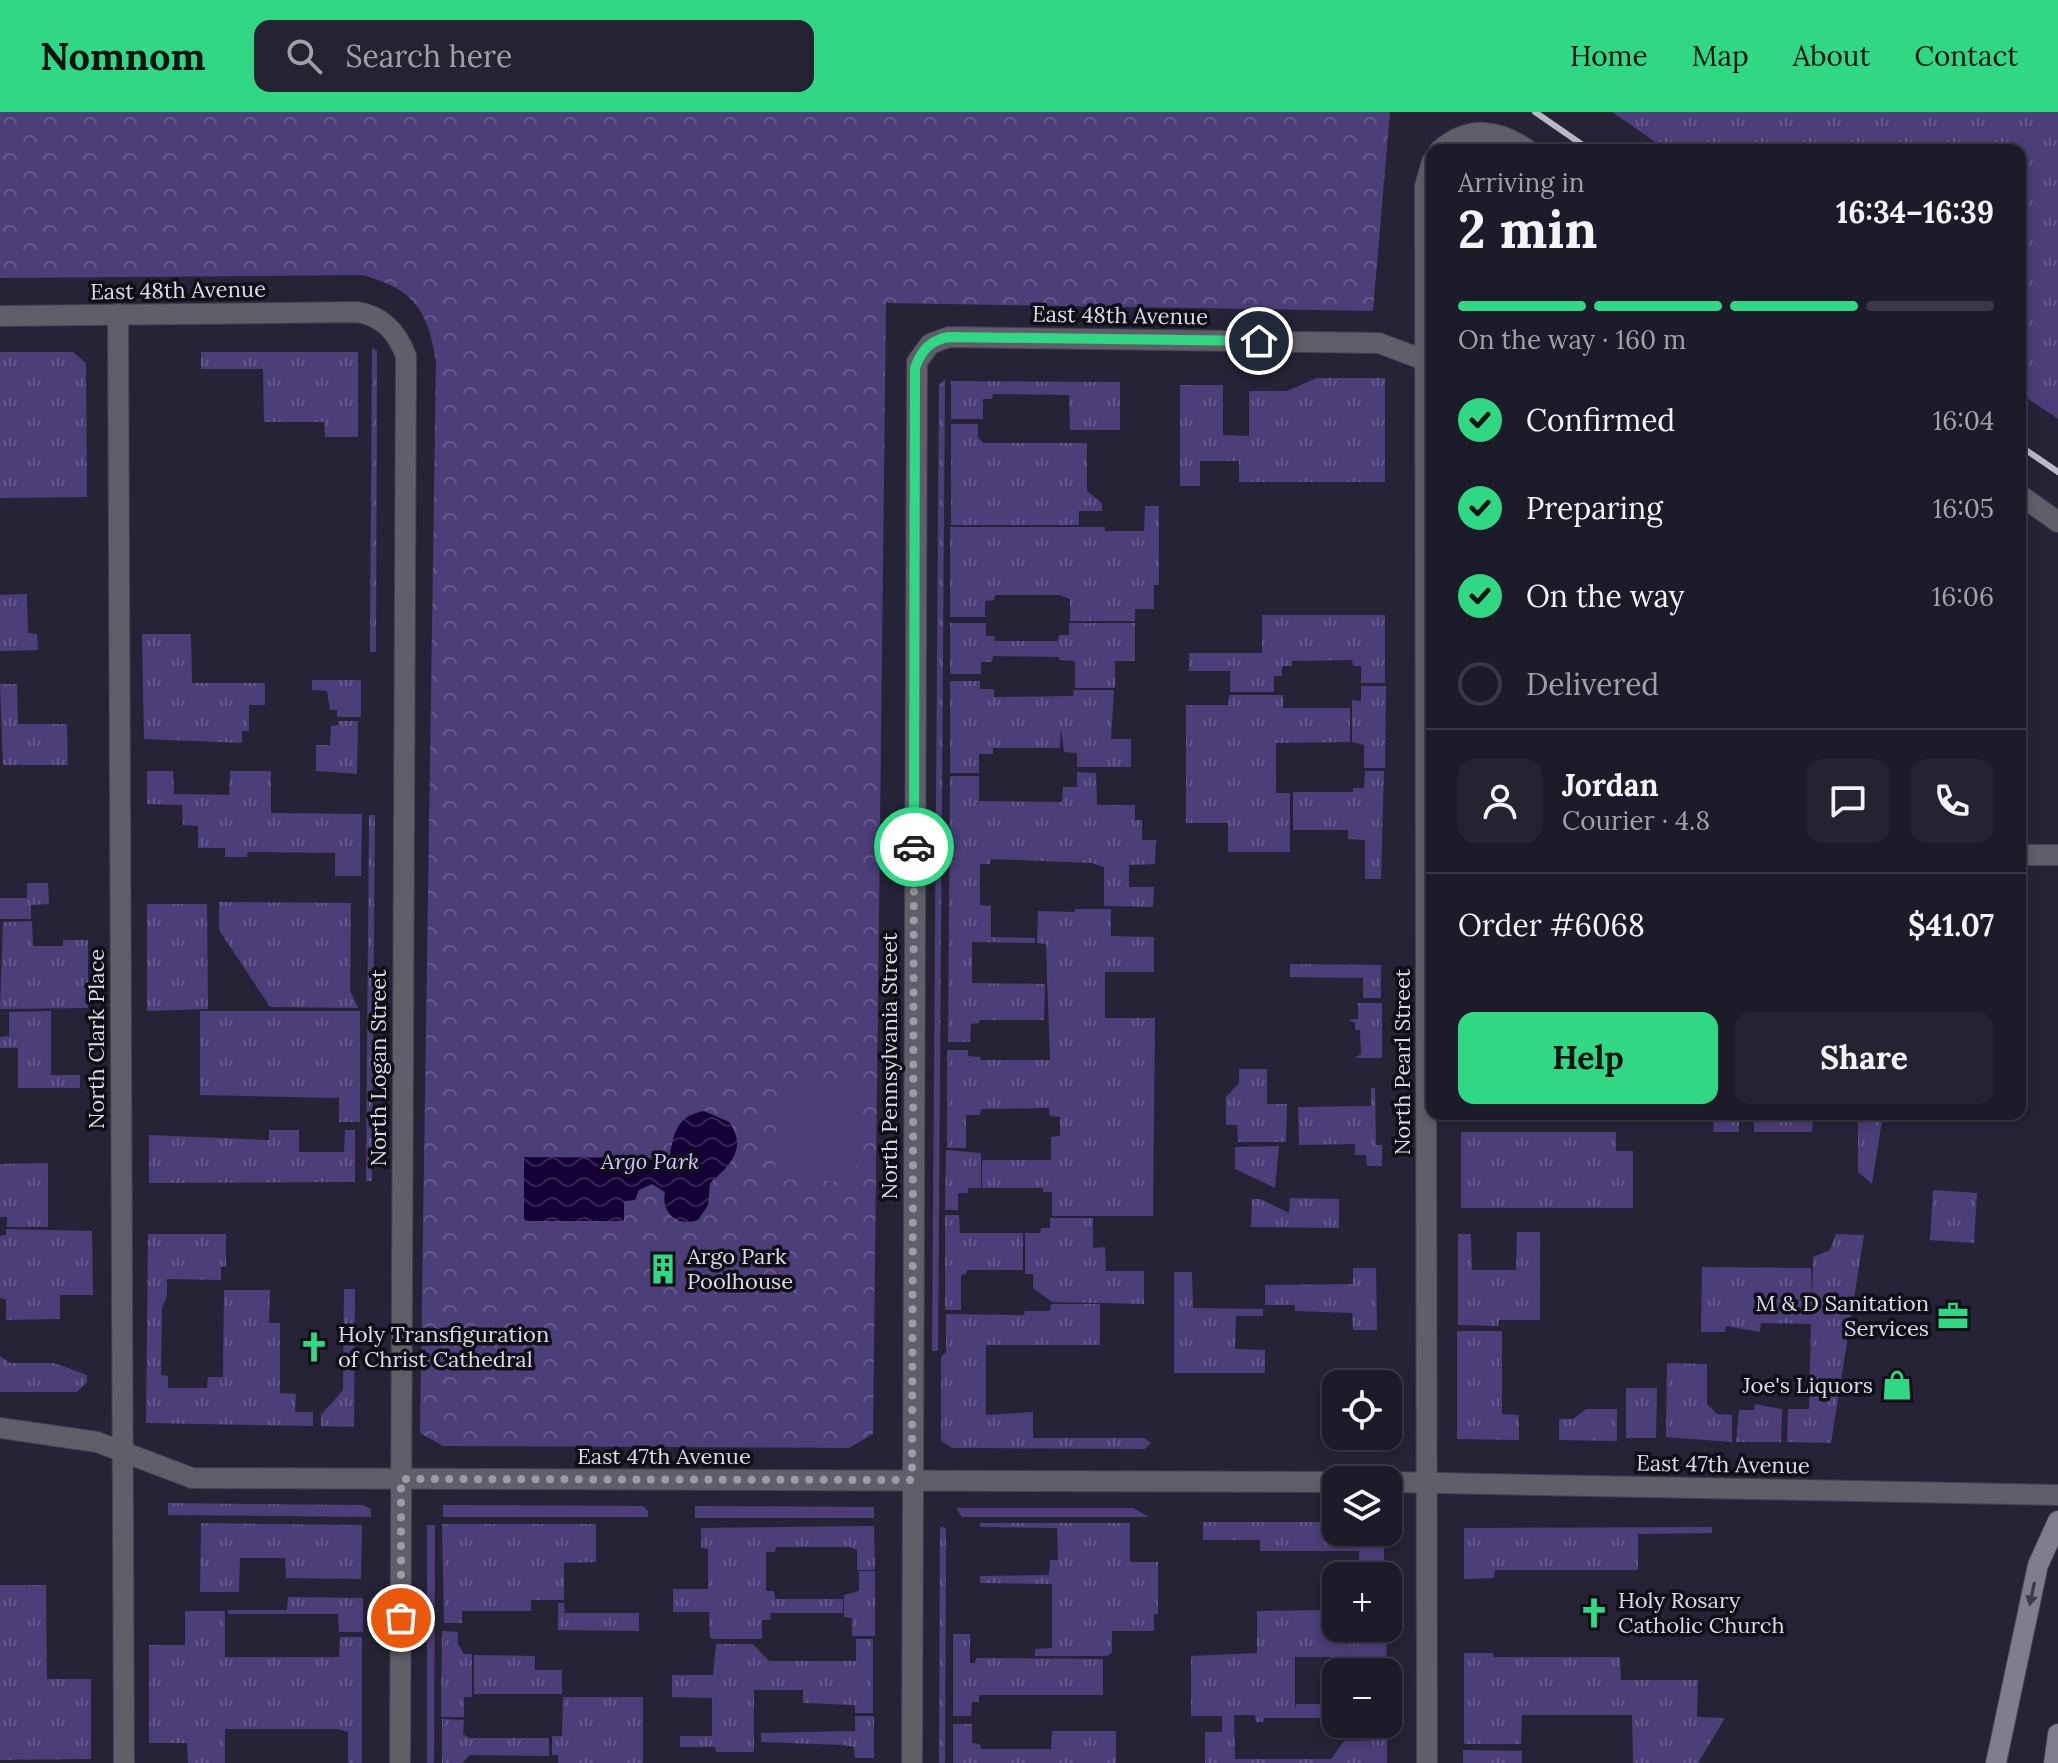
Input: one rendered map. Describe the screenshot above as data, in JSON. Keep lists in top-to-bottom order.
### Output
{
  "streets": {
    "street": [
      "East 48th Avenue",
      "North Clark Place",
      "North Pearl Street",
      "North Pennsylvania Street",
      "North Logan Street",
      "East 47th Avenue"
    ]
  },
  "crossings": [
    ["East 48th Avenue", "North Clark Place"],
    ["East 48th Avenue", "North Pennsylvania Street"],
    ["East 48th Avenue", "North Logan Street"],
    ["North Clark Place", "East 47th Avenue"],
    ["North Pearl Street", "East 47th Avenue"],
    ["North Pennsylvania Street", "East 47th Avenue"],
    ["North Logan Street", "East 47th Avenue"]
  ],
  "parks": ["Argo Park"],
  "places": {
    "building": ["Argo Park Poolhouse"],
    "office": ["M & D Sanitation Services"],
    "church": ["Holy Transfiguration of Christ Cathedral", "Holy Rosary Catholic Church"],
    "shop": ["Joe's Liquors"]
  },
  "page": {
    "header": "Nomnom",
    "search": "Search here",
    "nav": [
      "Home",
      "Map",
      "About",
      "Contact"
    ],
    "heading": ["2 min", "Arriving in", "16:34–16:39"],
    "panel": [
      "Jordan",
      "Courier · 4.8",
      "Order #6068",
      "$41.07"
    ],
    "bar": "On the way · 160 m",
    "list": [
      ["Confirmed", "16:04"],
      ["Preparing", "16:05"],
      ["On the way", "16:06"],
      "Delivered"
    ],
    "buttons": ["Help", "Share"],
    "map_buttons": ["+", "−"]
  }
}
